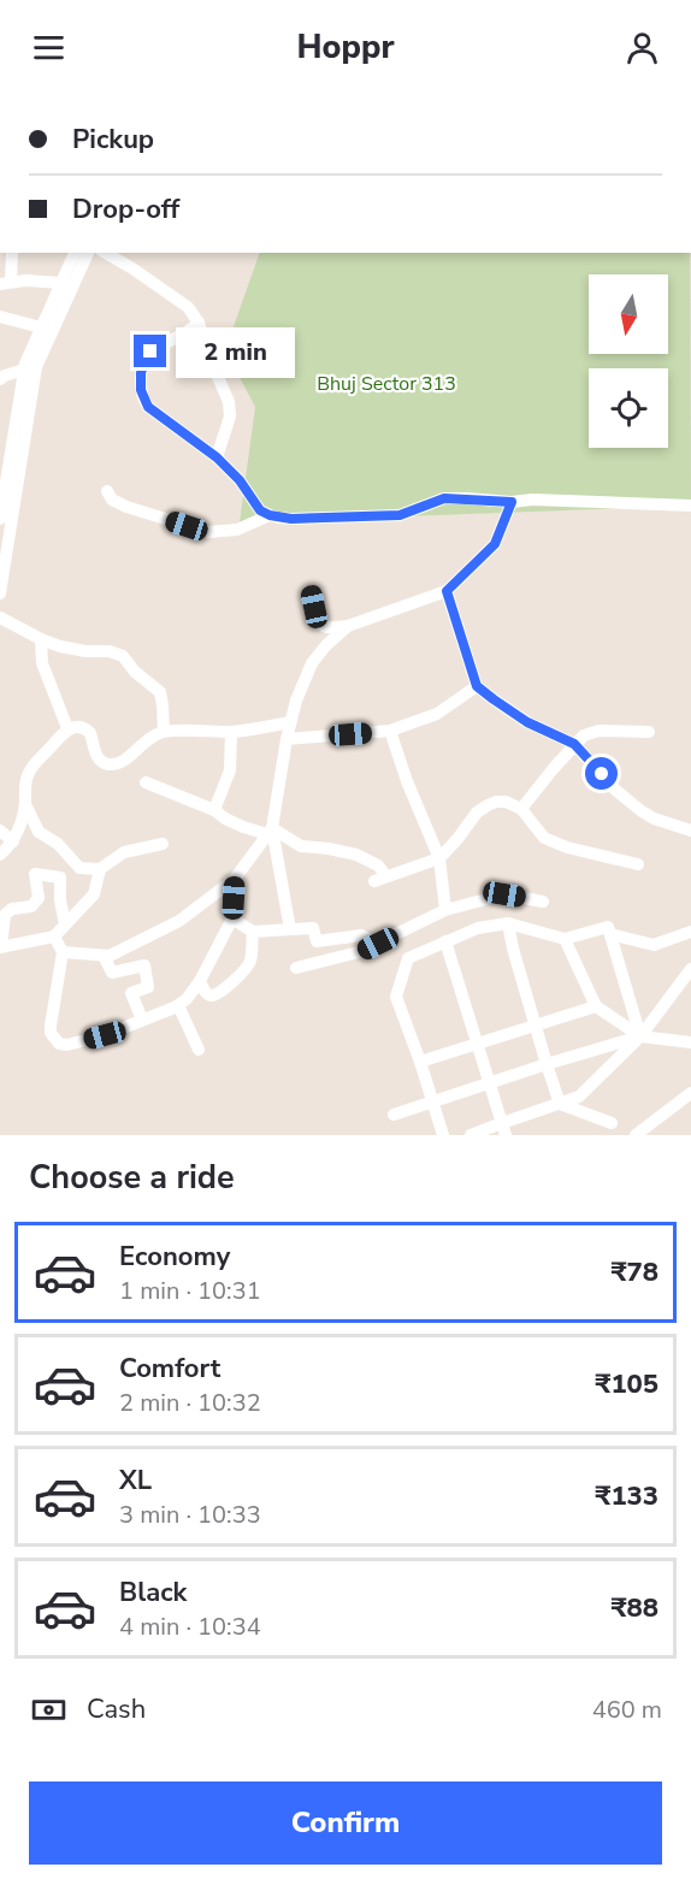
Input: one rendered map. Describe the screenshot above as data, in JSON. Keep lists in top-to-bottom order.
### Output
{
  "parks": ["Bhuj Sector 313"],
  "north": "bottom",
  "page": {
    "header": "Hoppr",
    "banner": ["Pickup", "Drop-off"],
    "bubble": "2 min",
    "heading": "Choose a ride",
    "list": [
      {
        "name": "Economy",
        "note": "1 min · 10:31",
        "value": "₹78"
      },
      {
        "name": "Comfort",
        "note": "2 min · 10:32",
        "value": "₹105"
      },
      {
        "name": "XL",
        "note": "3 min · 10:33",
        "value": "₹133"
      },
      {
        "name": "Black",
        "note": "4 min · 10:34",
        "value": "₹88"
      }
    ],
    "pay": ["Cash", "460 m"],
    "buttons": "Confirm"
  }
}
